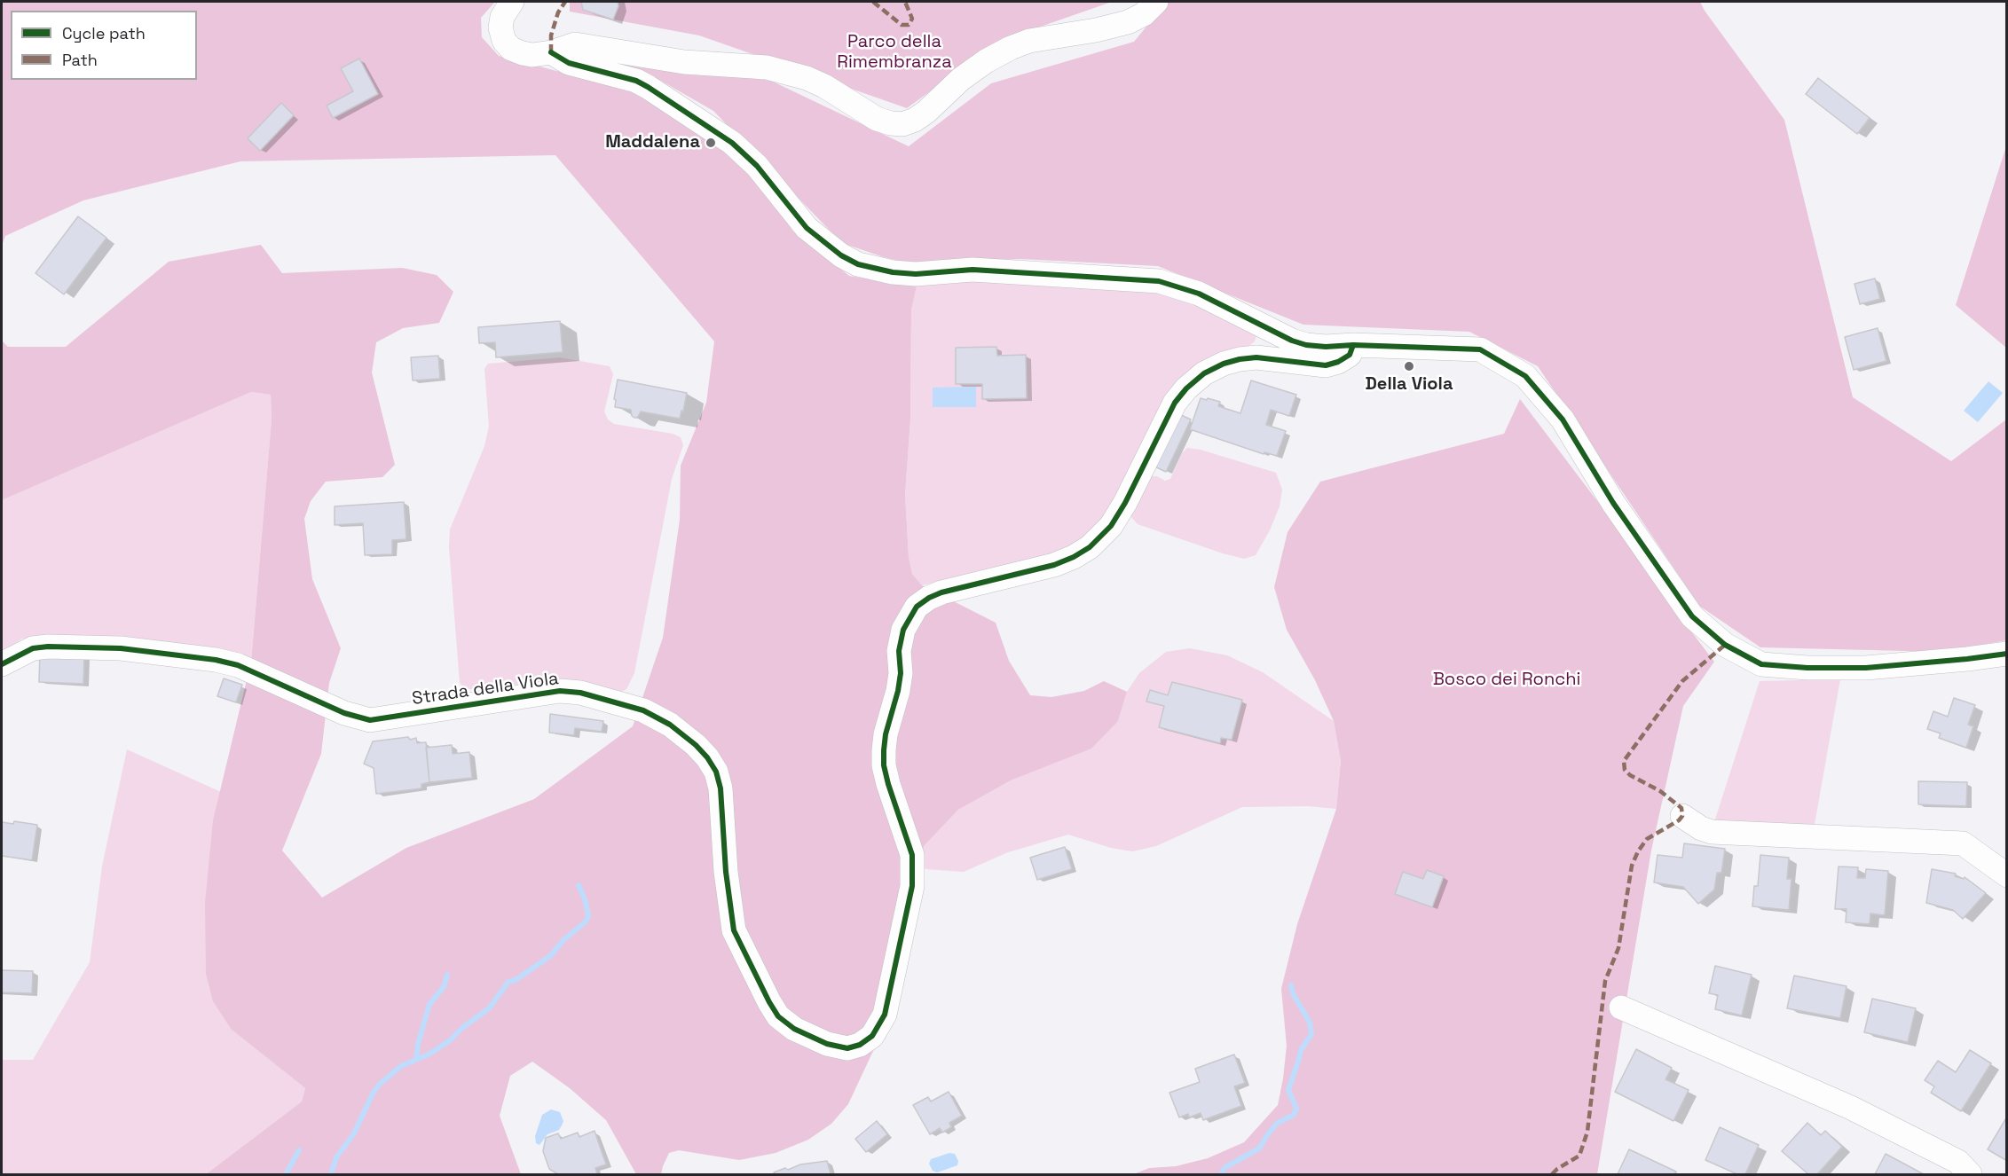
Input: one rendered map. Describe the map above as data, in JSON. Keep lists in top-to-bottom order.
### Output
{
  "streets": {
    "street": ["Strada della Viola"]
  },
  "parks": ["Parco della Rimembranza", "Bosco dei Ronchi"],
  "places": ["Maddalena", "Della Viola"],
  "legend": ["Cycle path", "Path"]
}
